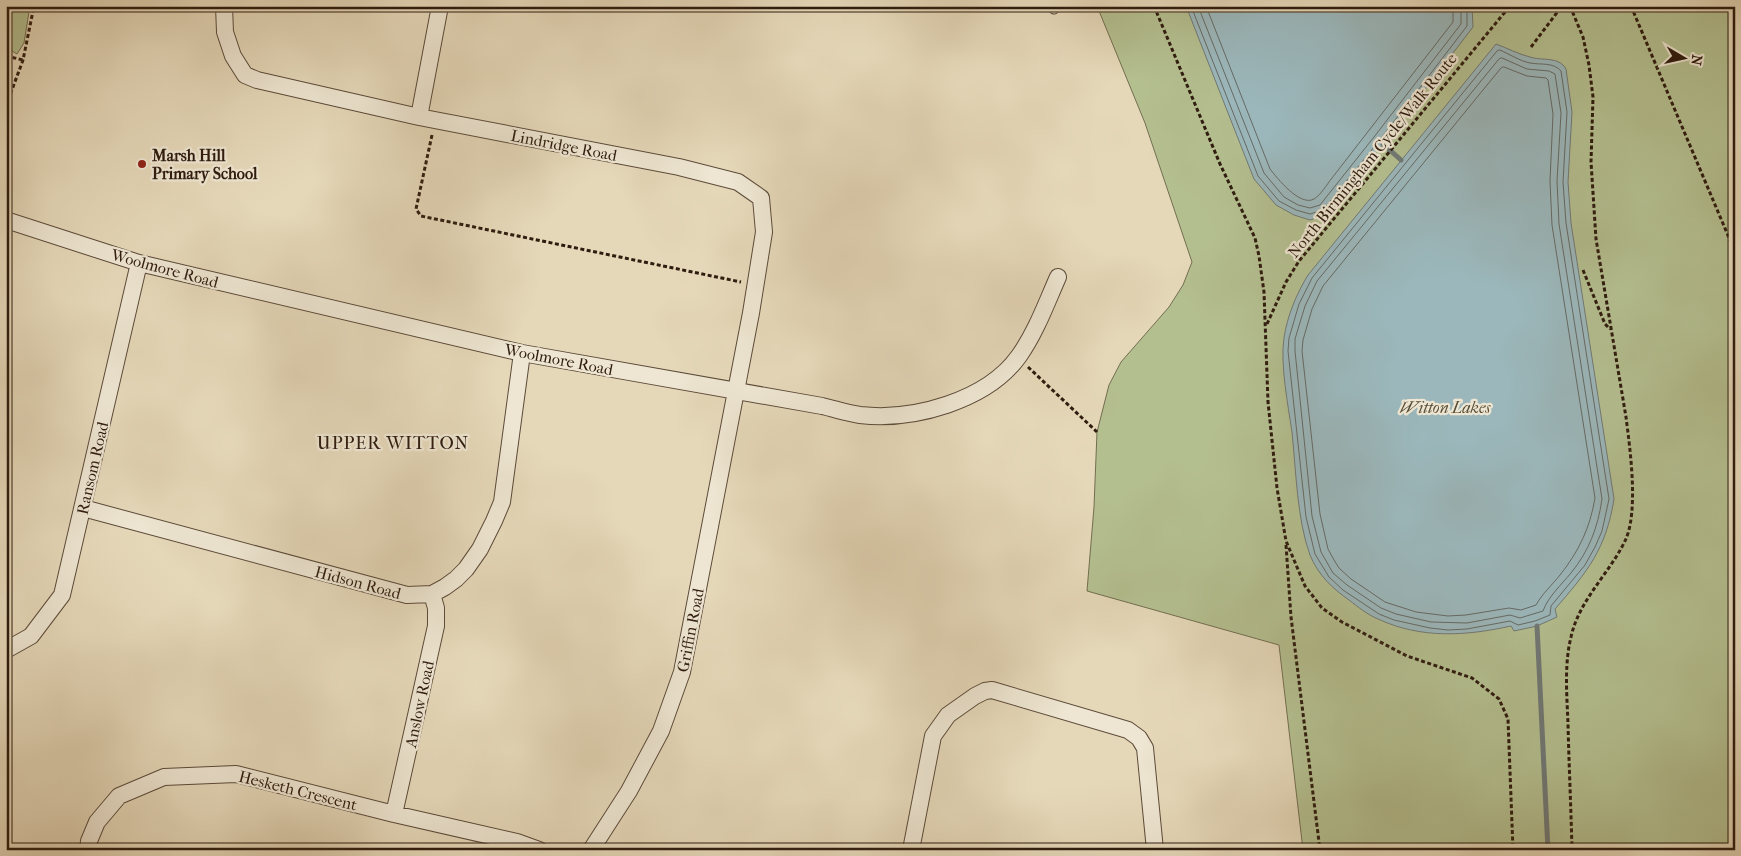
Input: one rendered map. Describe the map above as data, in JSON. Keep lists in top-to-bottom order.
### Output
{
  "streets": {
    "street": [
      "Lindridge Road",
      "Woolmore Road",
      "Ransom Road",
      "Hidson Road",
      "Griffin Road",
      "Anslow Road",
      "Hesketh Crescent"
    ],
    "path": ["North Birmingham Cycle/Walk Route"]
  },
  "crossings": [
    ["Lindridge Road", "Woolmore Road"],
    ["Lindridge Road", "Griffin Road"],
    ["Woolmore Road", "Ransom Road"],
    ["Woolmore Road", "Griffin Road"],
    ["Ransom Road", "Hidson Road"],
    ["Hidson Road", "Anslow Road"],
    ["Anslow Road", "Hesketh Crescent"]
  ],
  "districts": ["UPPER WITTON"],
  "parks": ["Witton Lakes"],
  "places": ["Marsh Hill Primary School"],
  "north": "right"
}
